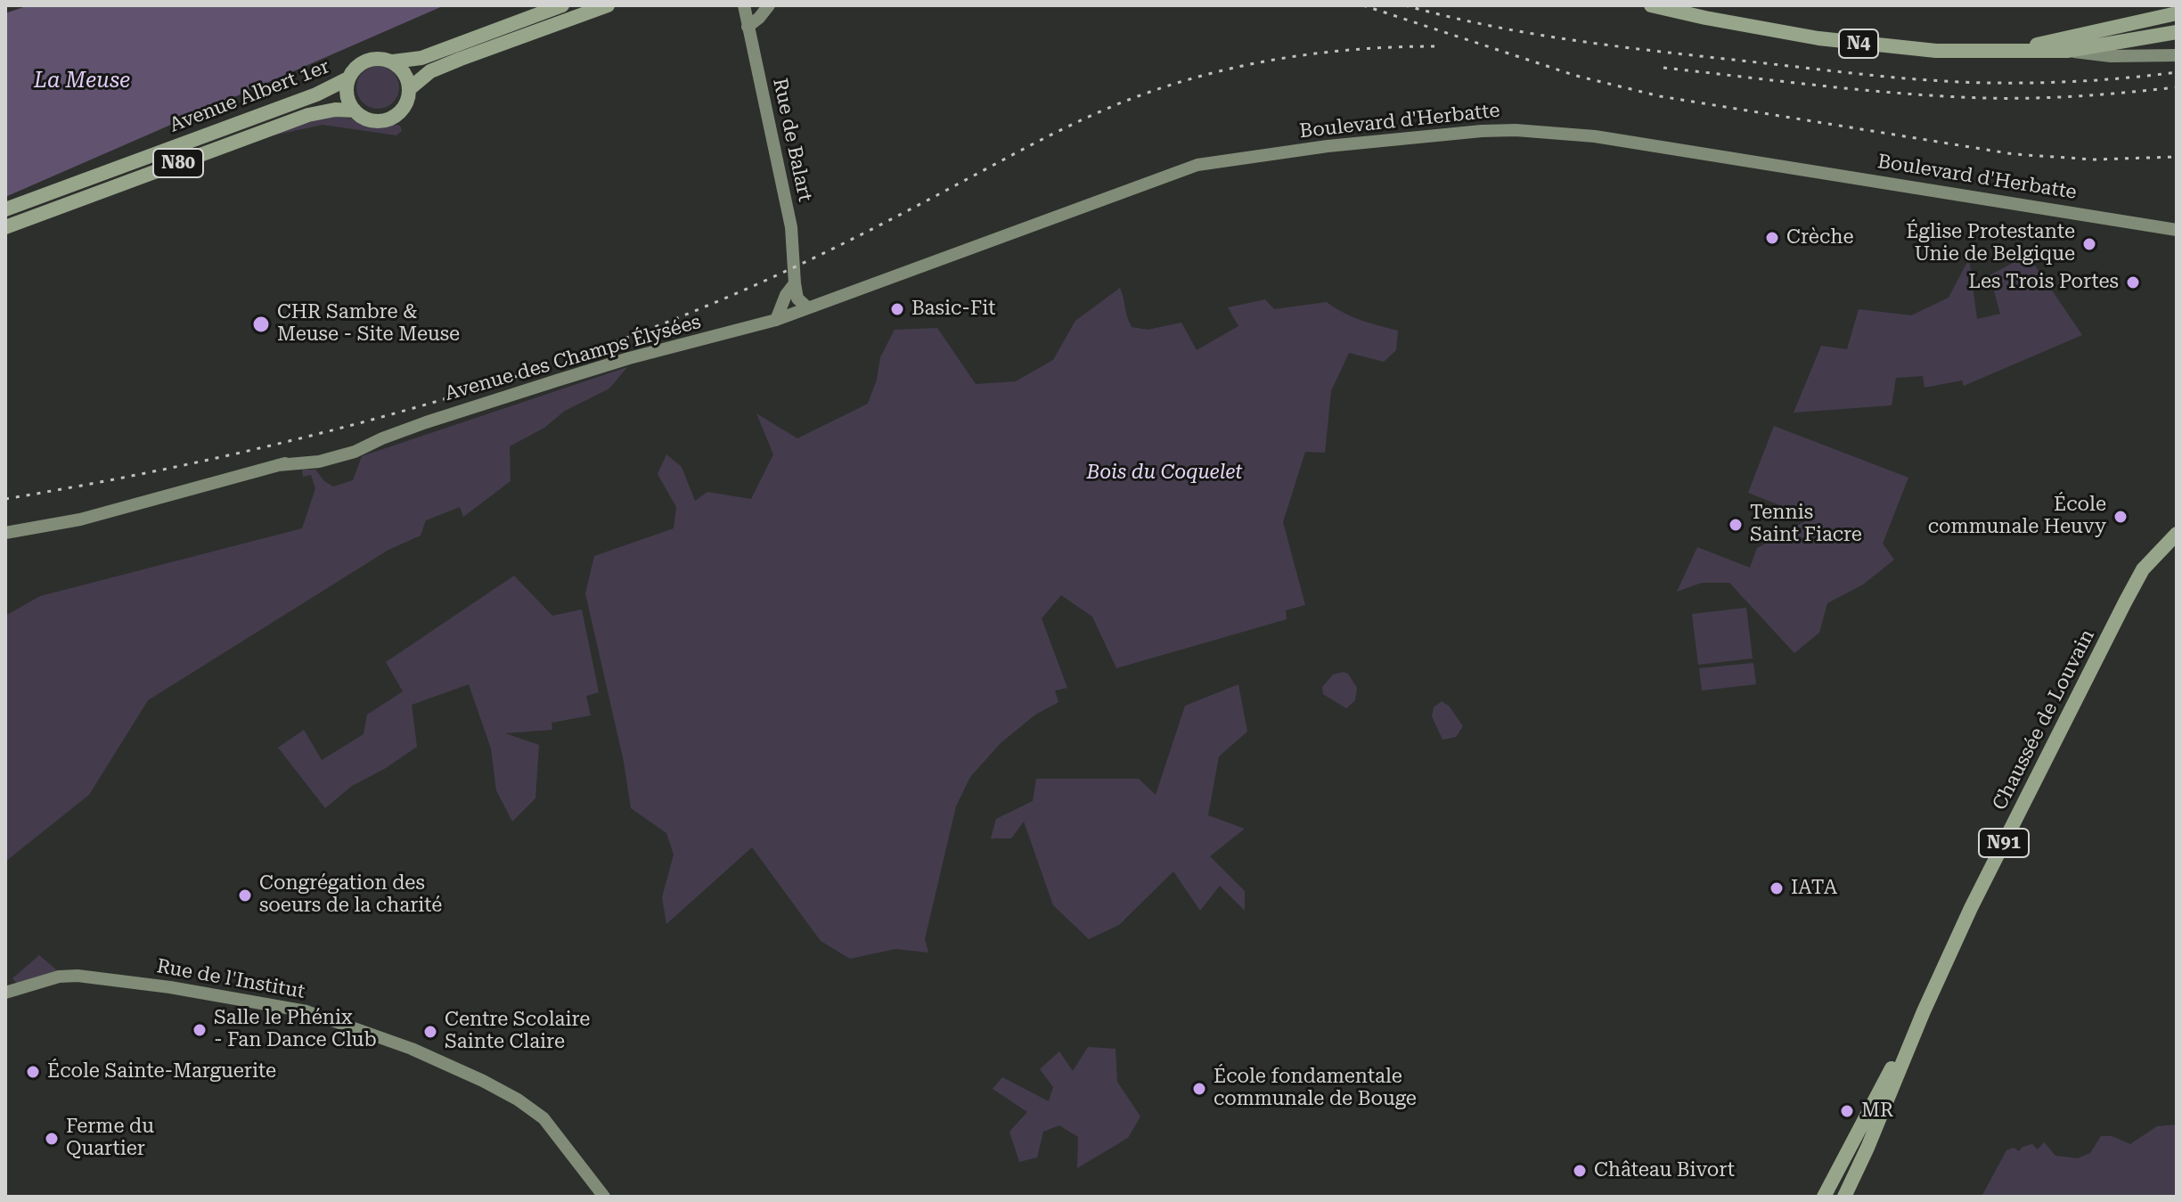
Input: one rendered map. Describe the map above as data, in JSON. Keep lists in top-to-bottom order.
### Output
{
  "streets": {
    "main road": [
      "N4",
      "Avenue Albert 1er",
      "N80",
      "Chaussée de Louvain",
      "N91"
    ],
    "street": [
      "Boulevard d'Herbatte",
      "Rue de Balart",
      "Avenue des Champs Élysées",
      "Rue de l'Institut"
    ]
  },
  "crossings": [
    ["Boulevard d'Herbatte", "Rue de Balart"],
    ["Boulevard d'Herbatte", "Avenue des Champs Élysées"]
  ],
  "water": ["La Meuse"],
  "parks": ["Bois du Coquelet"],
  "places": [
    "Crèche",
    "Église Protestante Unie de Belgique",
    "Les Trois Portes",
    "Basic-Fit",
    "CHR Sambre & Meuse - Site Meuse",
    "École communale Heuvy",
    "Tennis Saint Fiacre",
    "IATA",
    "Congrégation des soeurs de la charité",
    "Salle le Phénix - Fan Dance Club",
    "Centre Scolaire Sainte Claire",
    "École Sainte-Marguerite",
    "École fondamentale communale de Bouge",
    "MR",
    "Ferme du Quartier",
    "Château Bivort"
  ]
}
